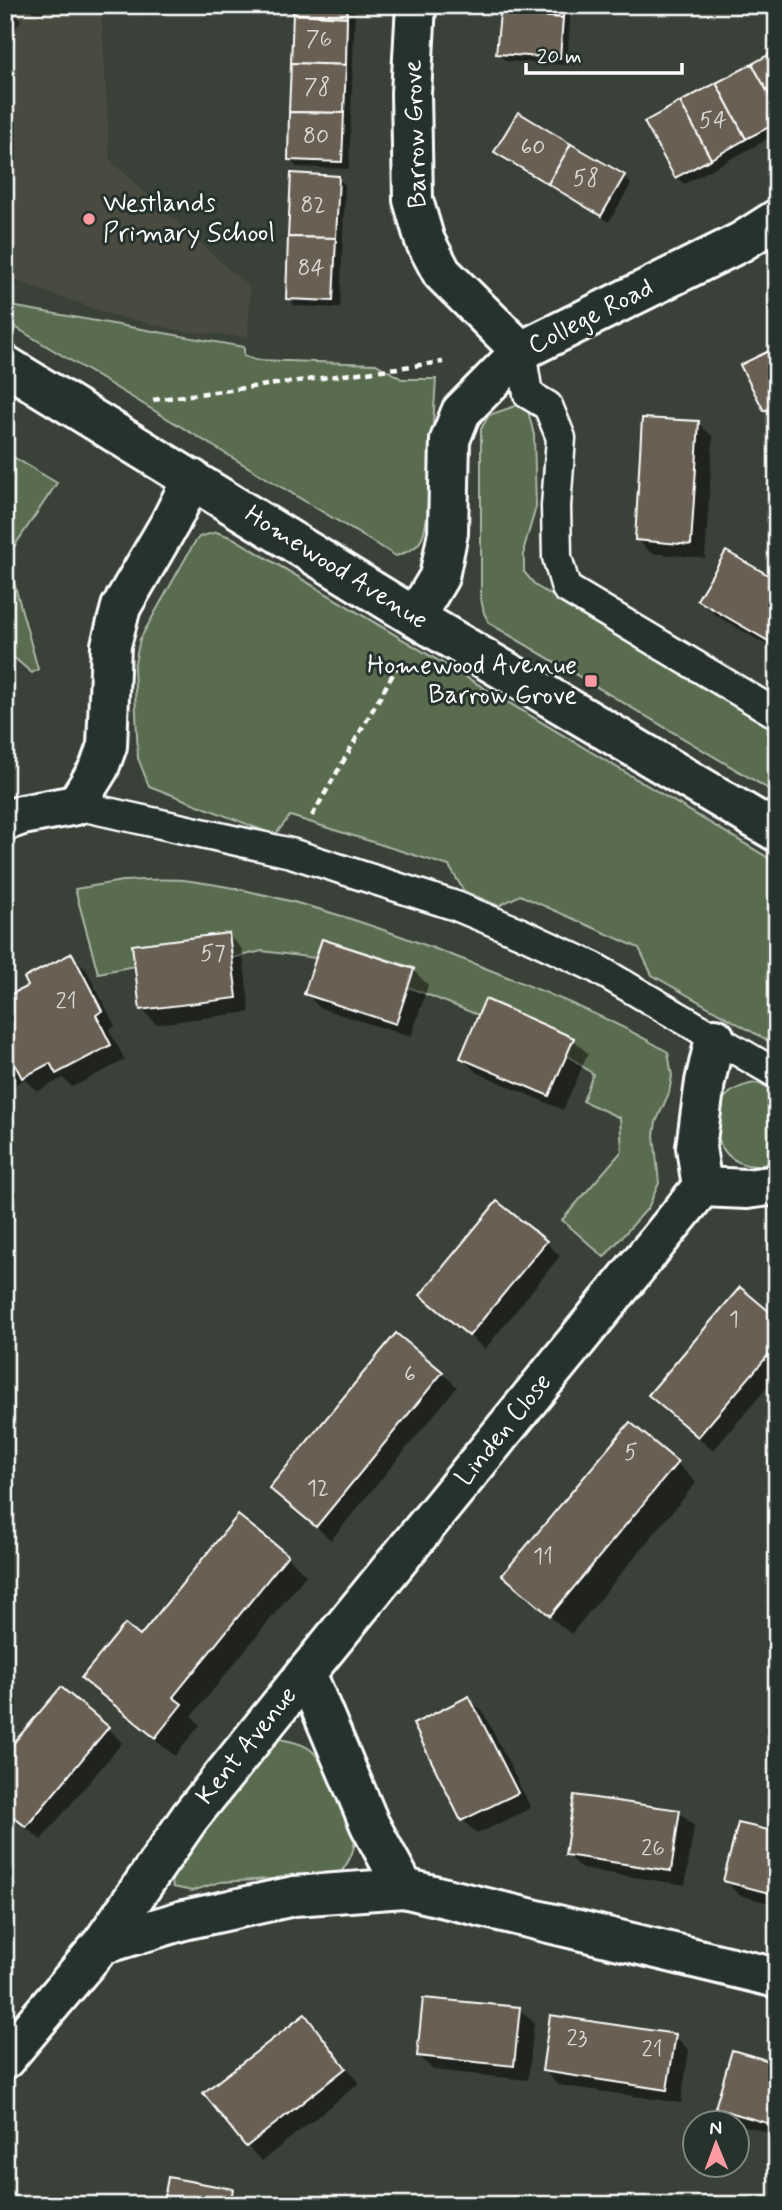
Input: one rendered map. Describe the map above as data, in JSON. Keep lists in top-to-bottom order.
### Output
{
  "streets": {
    "street": [
      "Barrow Grove",
      "College Road",
      "Homewood Avenue",
      "Linden Close",
      "Kent Avenue"
    ]
  },
  "crossings": [
    ["Barrow Grove", "College Road"],
    ["College Road", "Homewood Avenue"],
    ["Linden Close", "Kent Avenue"]
  ],
  "places": {
    "other": ["Westlands Primary School"],
    "transit": ["Homewood Avenue Barrow Grove"]
  },
  "house_numbers": [
    "76",
    "78",
    "54",
    "80",
    "60",
    "58",
    "82",
    "84",
    "57",
    "21",
    "1",
    "6",
    "5",
    "12",
    "11",
    "26",
    "23",
    "21"
  ],
  "scale_bar": "20 m",
  "north": "top"
}
